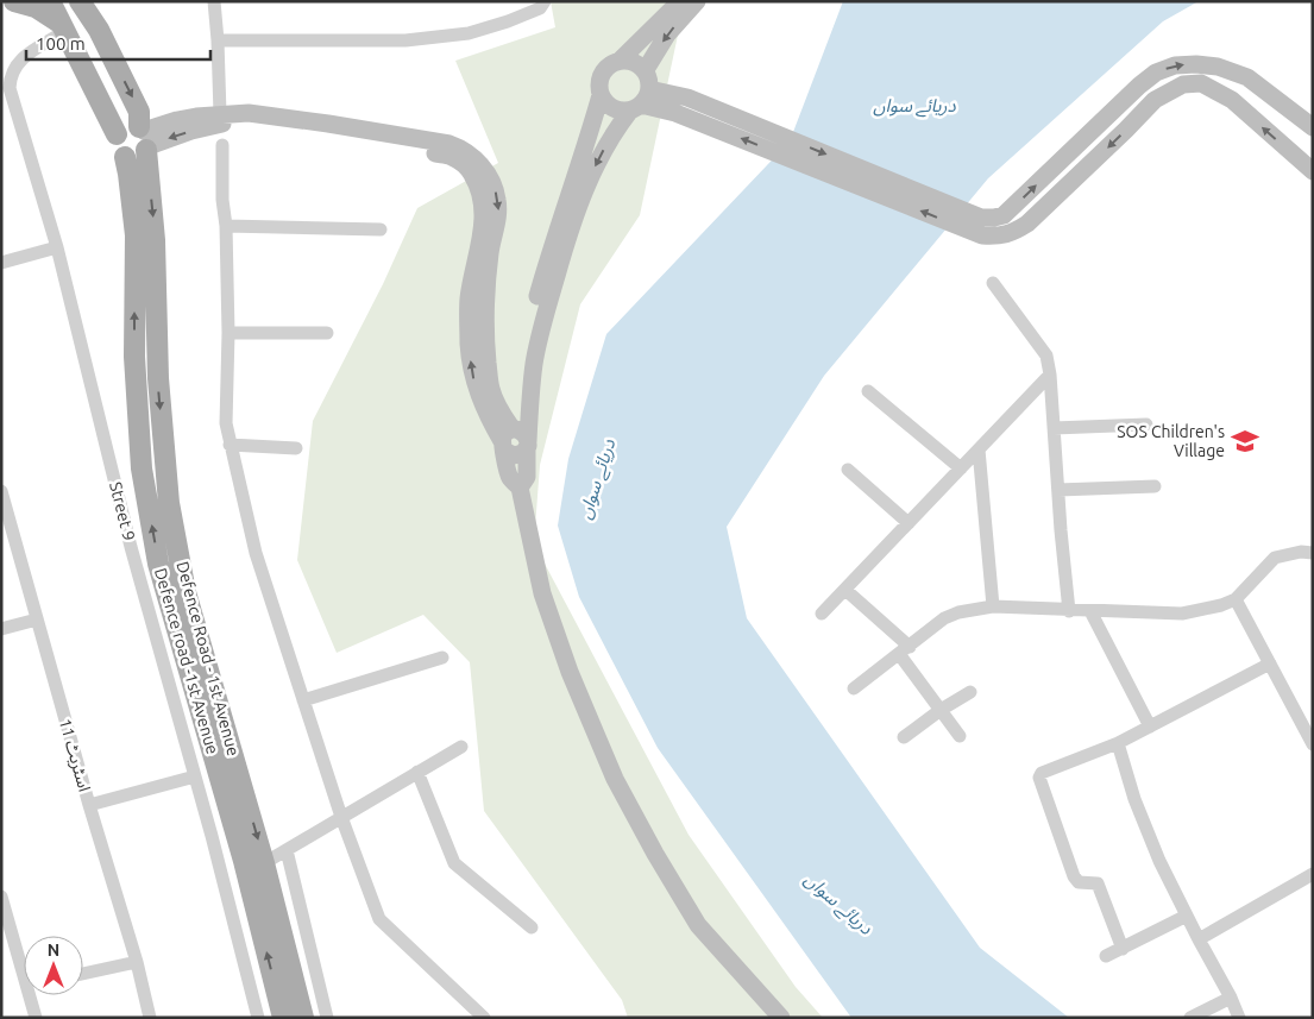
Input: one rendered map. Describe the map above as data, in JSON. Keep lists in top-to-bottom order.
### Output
{
  "streets": {
    "main road": ["Defence Road - 1st Avenue", "Defence road -1st Avenue"],
    "street": ["Street 9", "اسٹریٹ 11"]
  },
  "crossings": [
    ["Street 9", "Defence road -1st Avenue"],
    ["Defence Road - 1st Avenue", "Defence road -1st Avenue"]
  ],
  "one_way": ["Defence Road - 1st Avenue", "Defence road -1st Avenue"],
  "water": ["دریائے سواں"],
  "places": {
    "school or university": ["SOS Children's Village"]
  },
  "scale_bar": "100 m",
  "north": "top"
}
